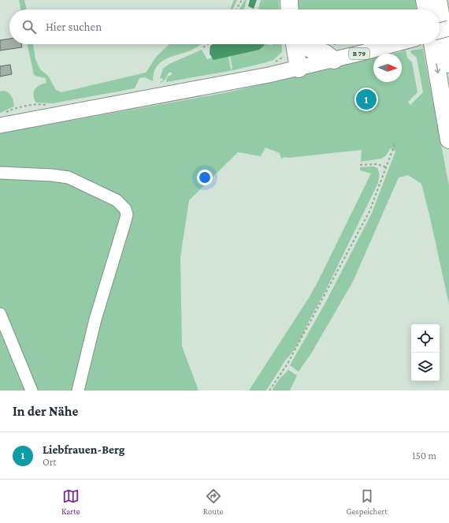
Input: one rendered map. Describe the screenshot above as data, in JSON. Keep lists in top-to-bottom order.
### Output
{
  "streets": {
    "main road": ["B 79"]
  },
  "north": "right",
  "page": {
    "search": "Hier suchen",
    "pins": "1",
    "heading": "In der Nähe",
    "list": [
      {
        "mark": "1",
        "name": "Liebfrauen-Berg",
        "note": "Ort",
        "value": "150 m"
      }
    ],
    "nav": ["Karte", "Route", "Gespeichert"]
  }
}
